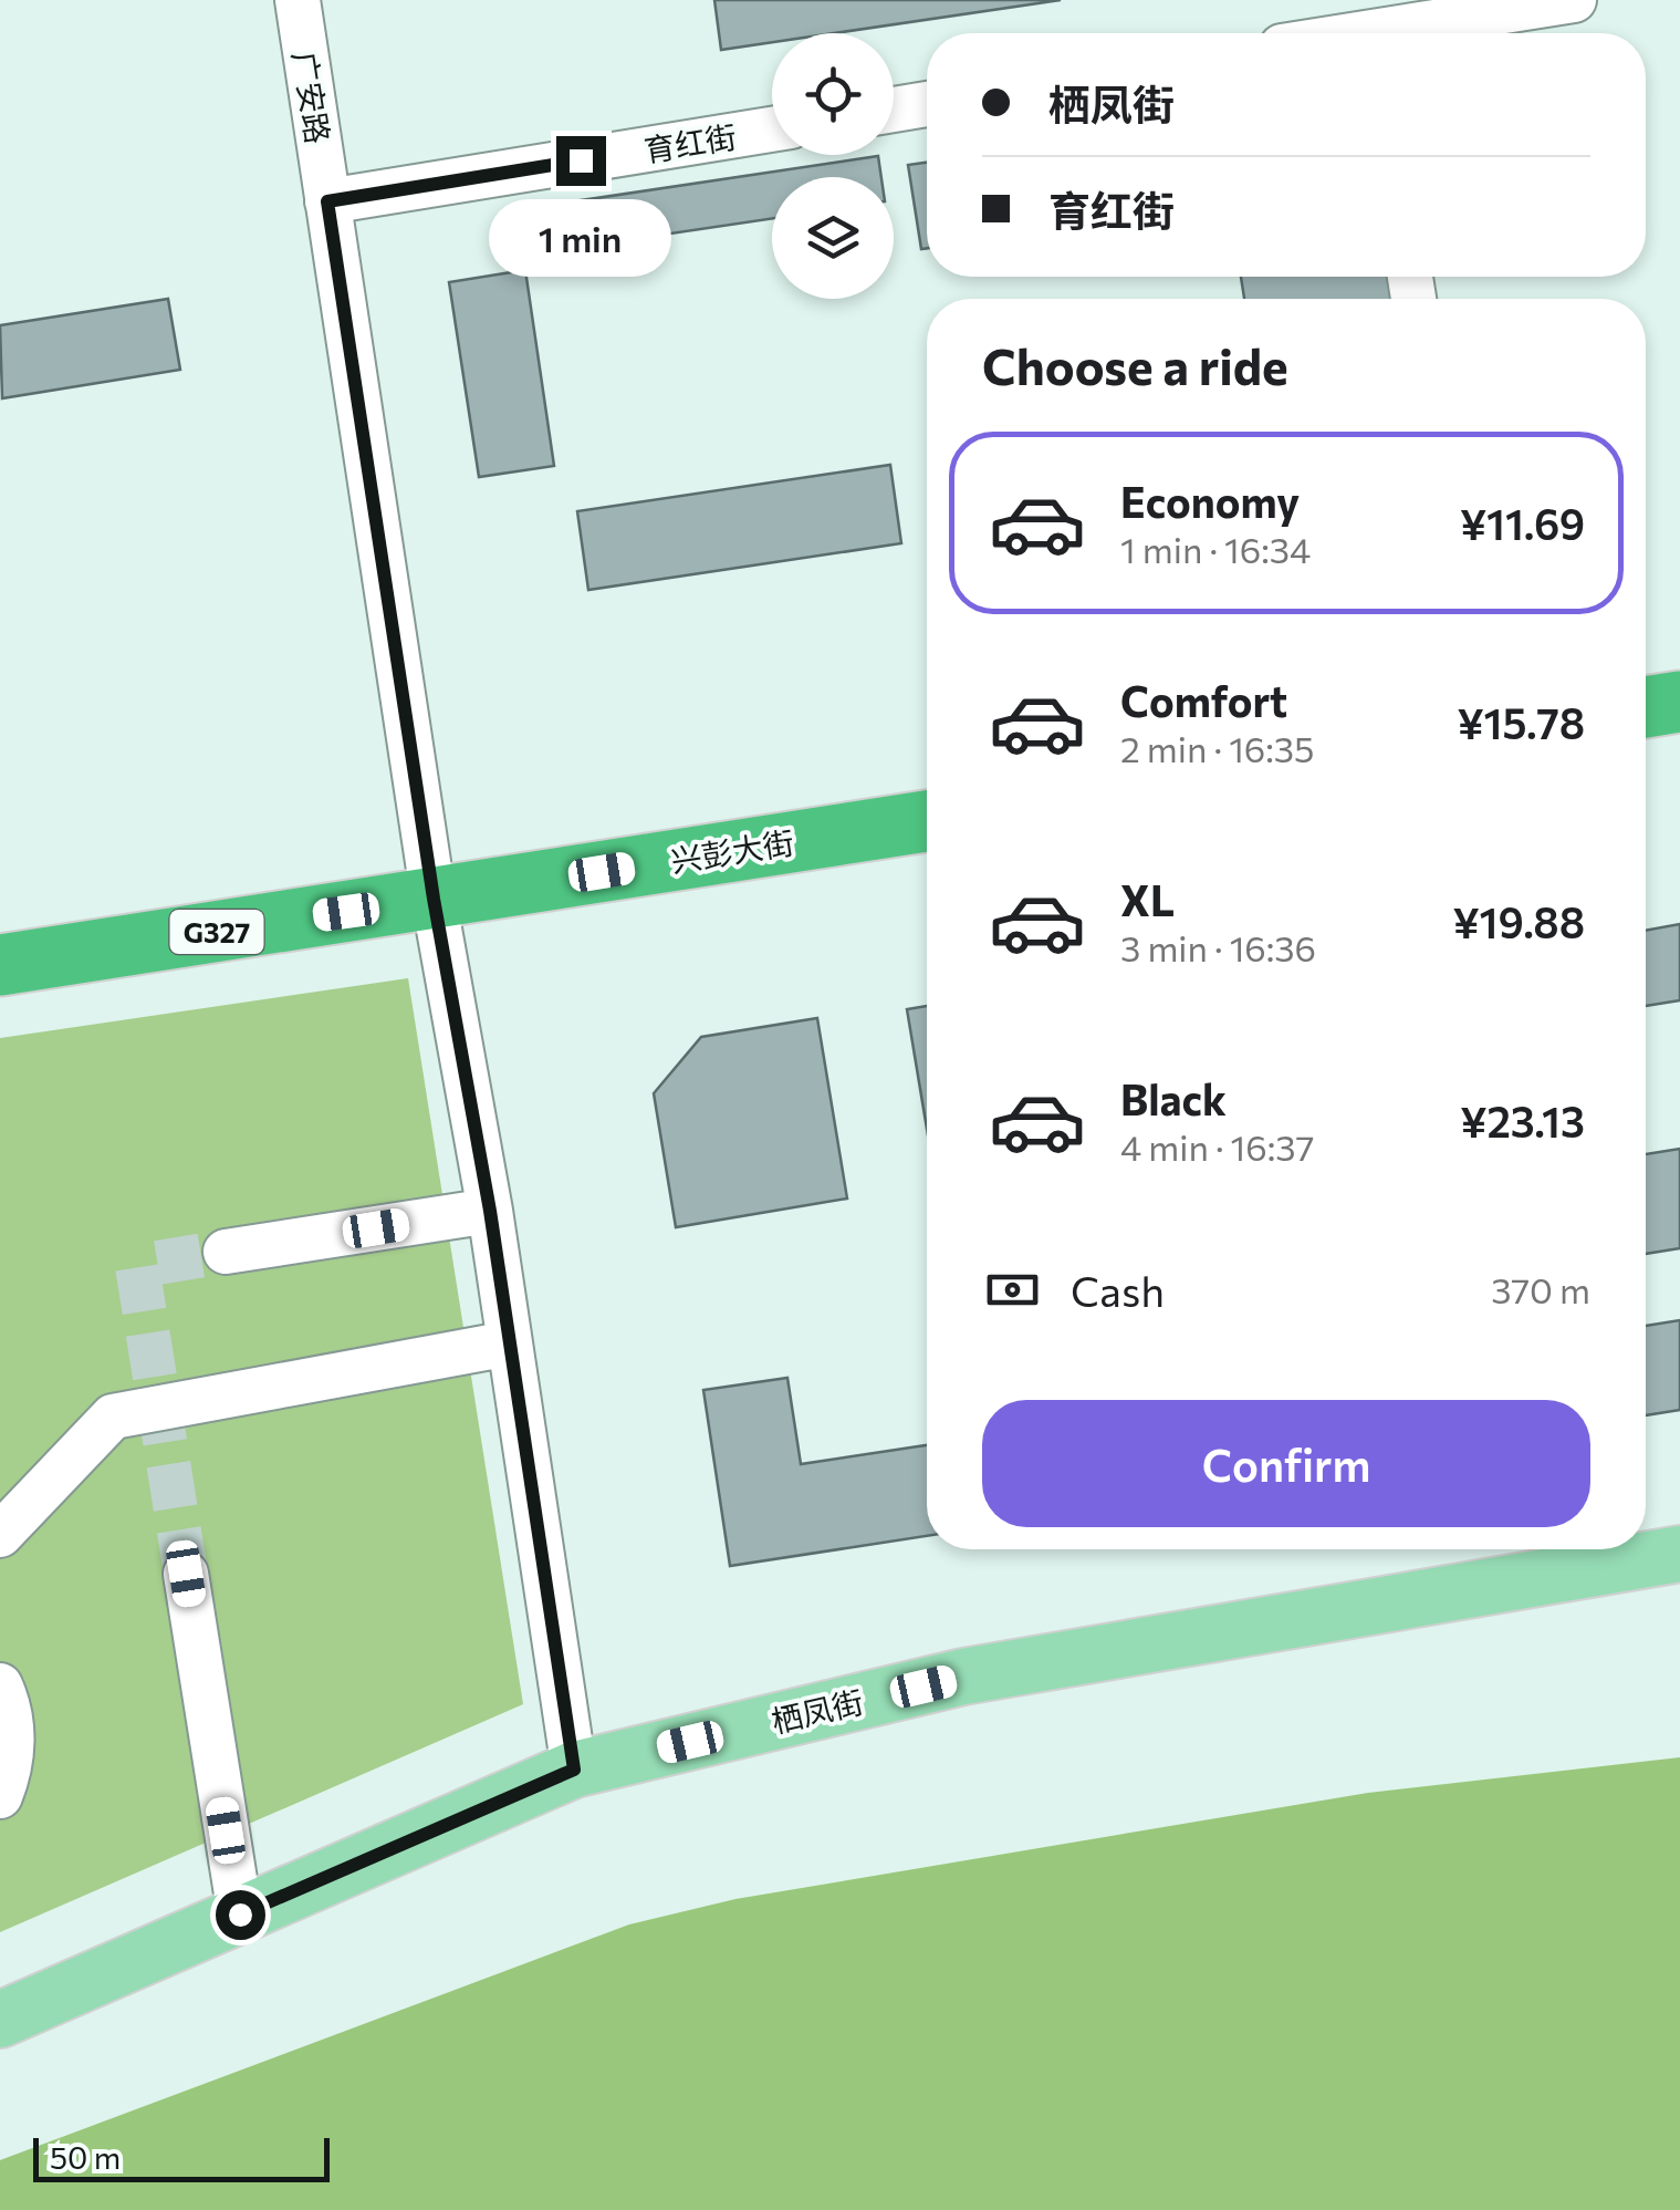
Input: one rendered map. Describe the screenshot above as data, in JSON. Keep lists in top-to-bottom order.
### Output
{
  "streets": {
    "highway": ["兴彭大街", "G327"],
    "main road": ["栖凤街"],
    "street": ["广安路", "育红街"]
  },
  "crossings": [
    ["广安路", "育红街"],
    ["广安路", "兴彭大街"],
    ["广安路", "栖凤街"]
  ],
  "scale_bar": "50 m",
  "page": {
    "banner": ["栖凤街", "育红街"],
    "bubble": "1 min",
    "heading": "Choose a ride",
    "list": [
      {
        "name": "Economy",
        "note": "1 min · 16:34",
        "value": "¥11.69"
      },
      {
        "name": "Comfort",
        "note": "2 min · 16:35",
        "value": "¥15.78"
      },
      {
        "name": "XL",
        "note": "3 min · 16:36",
        "value": "¥19.88"
      },
      {
        "name": "Black",
        "note": "4 min · 16:37",
        "value": "¥23.13"
      }
    ],
    "pay": ["Cash", "370 m"],
    "buttons": "Confirm",
    "scale": "50 m"
  }
}
